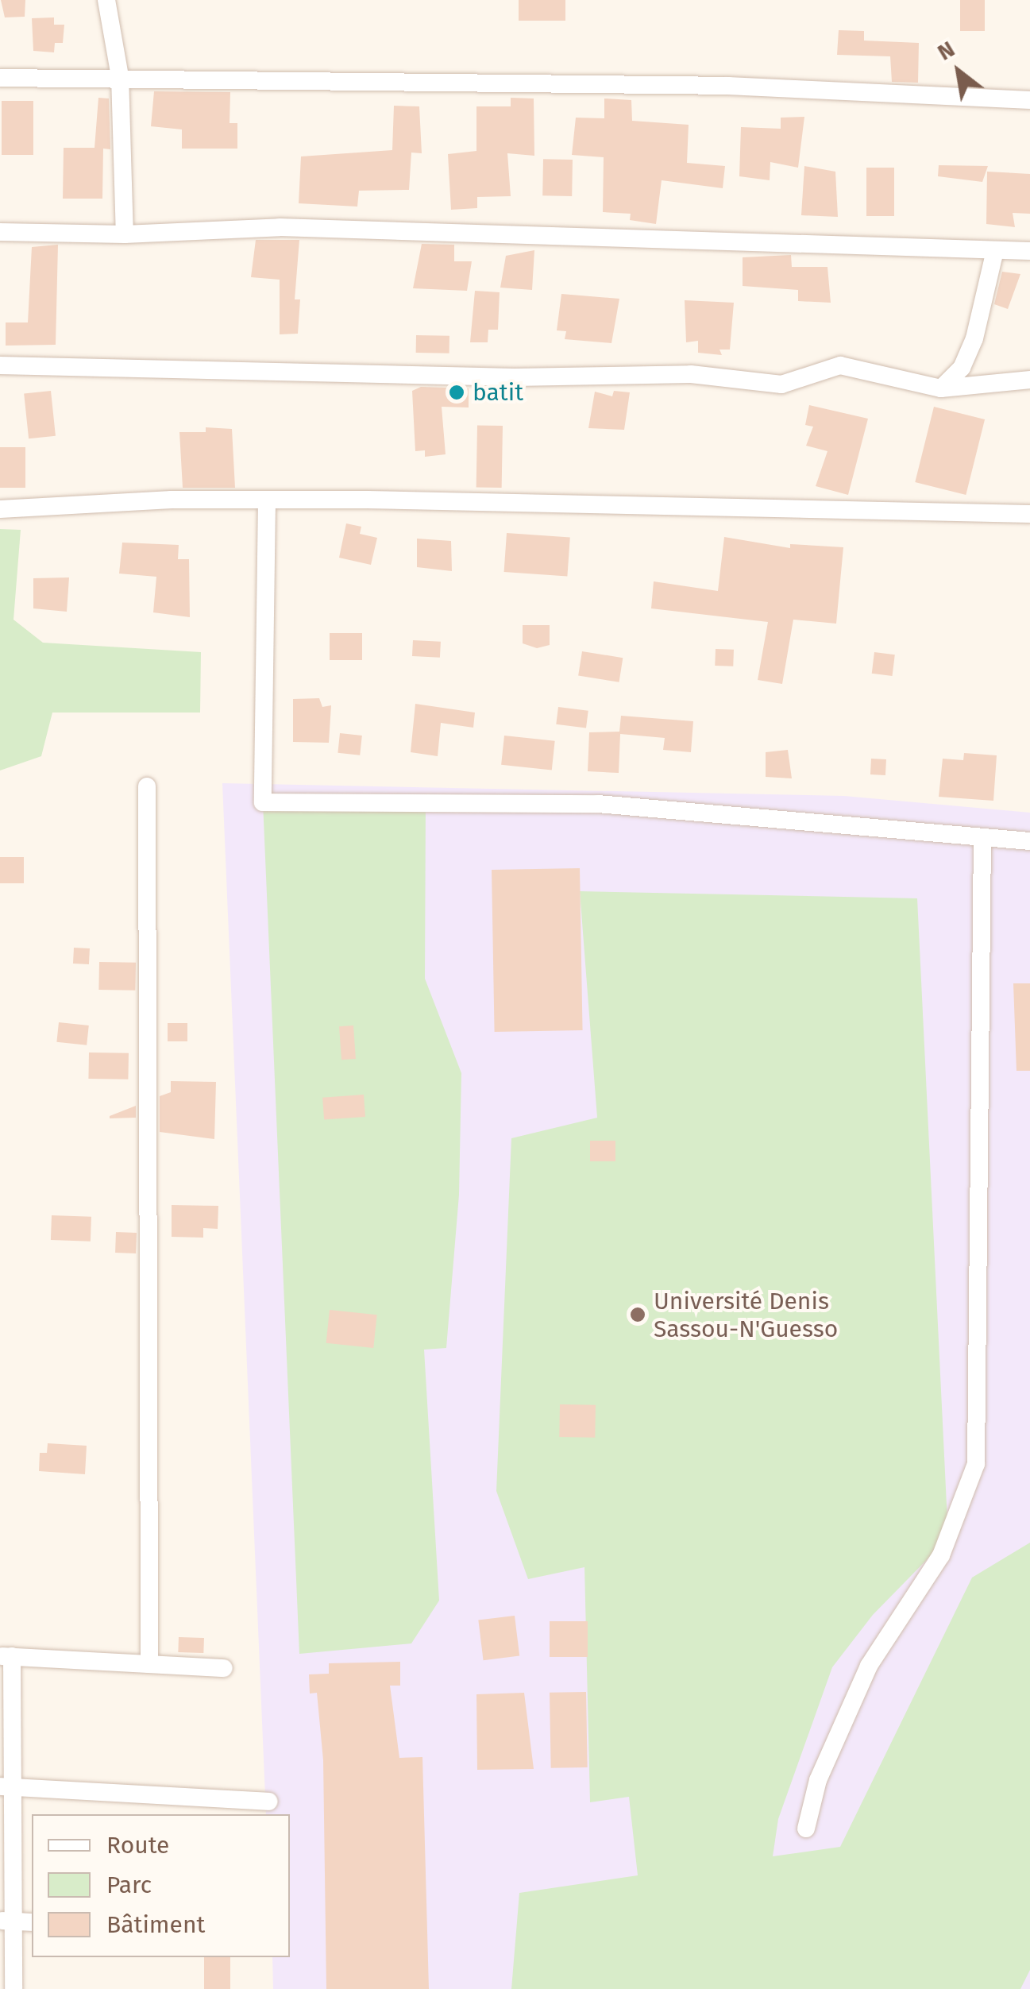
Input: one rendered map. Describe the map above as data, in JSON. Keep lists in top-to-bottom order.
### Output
{
  "places": ["batit", "Université Denis Sassou-N'Guesso"],
  "legend": ["Route", "Parc", "Bâtiment"],
  "north": "top left"
}
